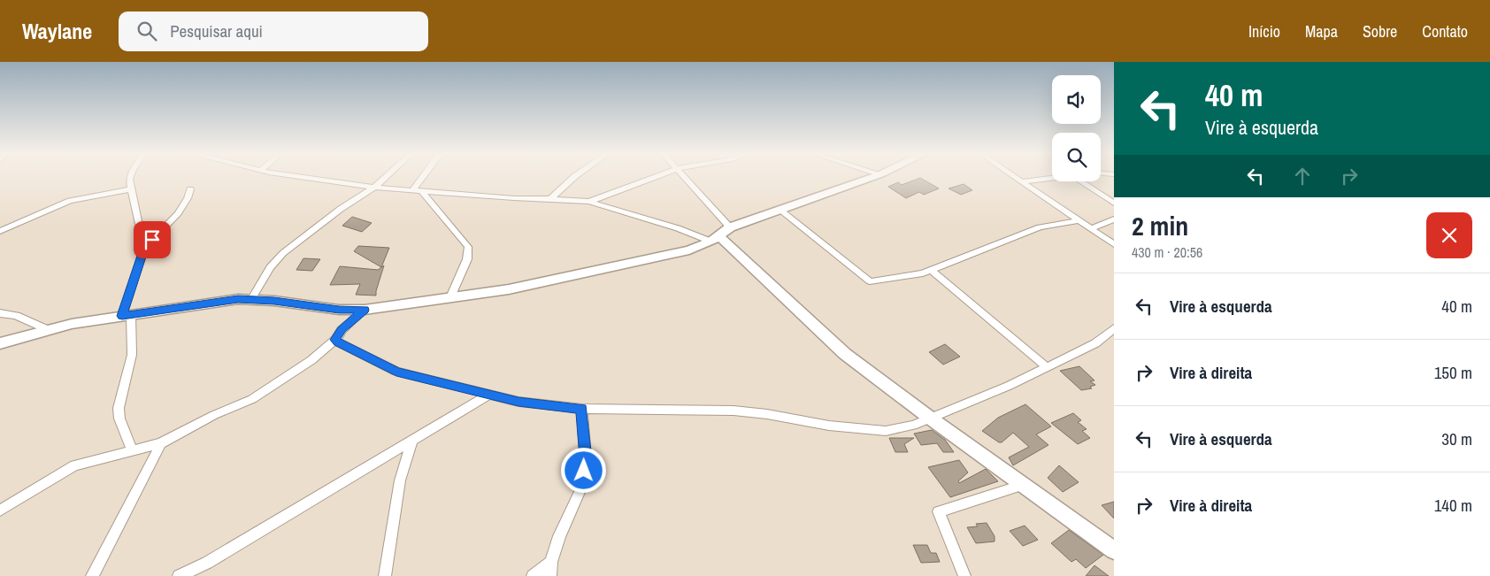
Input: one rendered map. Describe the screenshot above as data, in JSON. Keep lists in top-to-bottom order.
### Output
{
  "page": {
    "header": "Waylane",
    "search": "Pesquisar aqui",
    "nav": [
      "Início",
      "Mapa",
      "Sobre",
      "Contato"
    ],
    "turn": ["40 m", "Vire à esquerda"],
    "heading": ["2 min", "430 m · 20:56"],
    "list": [
      {
        "name": "Vire à esquerda",
        "value": "40 m"
      },
      {
        "name": "Vire à direita",
        "value": "150 m"
      },
      {
        "name": "Vire à esquerda",
        "value": "30 m"
      },
      {
        "name": "Vire à direita",
        "value": "140 m"
      }
    ]
  }
}
